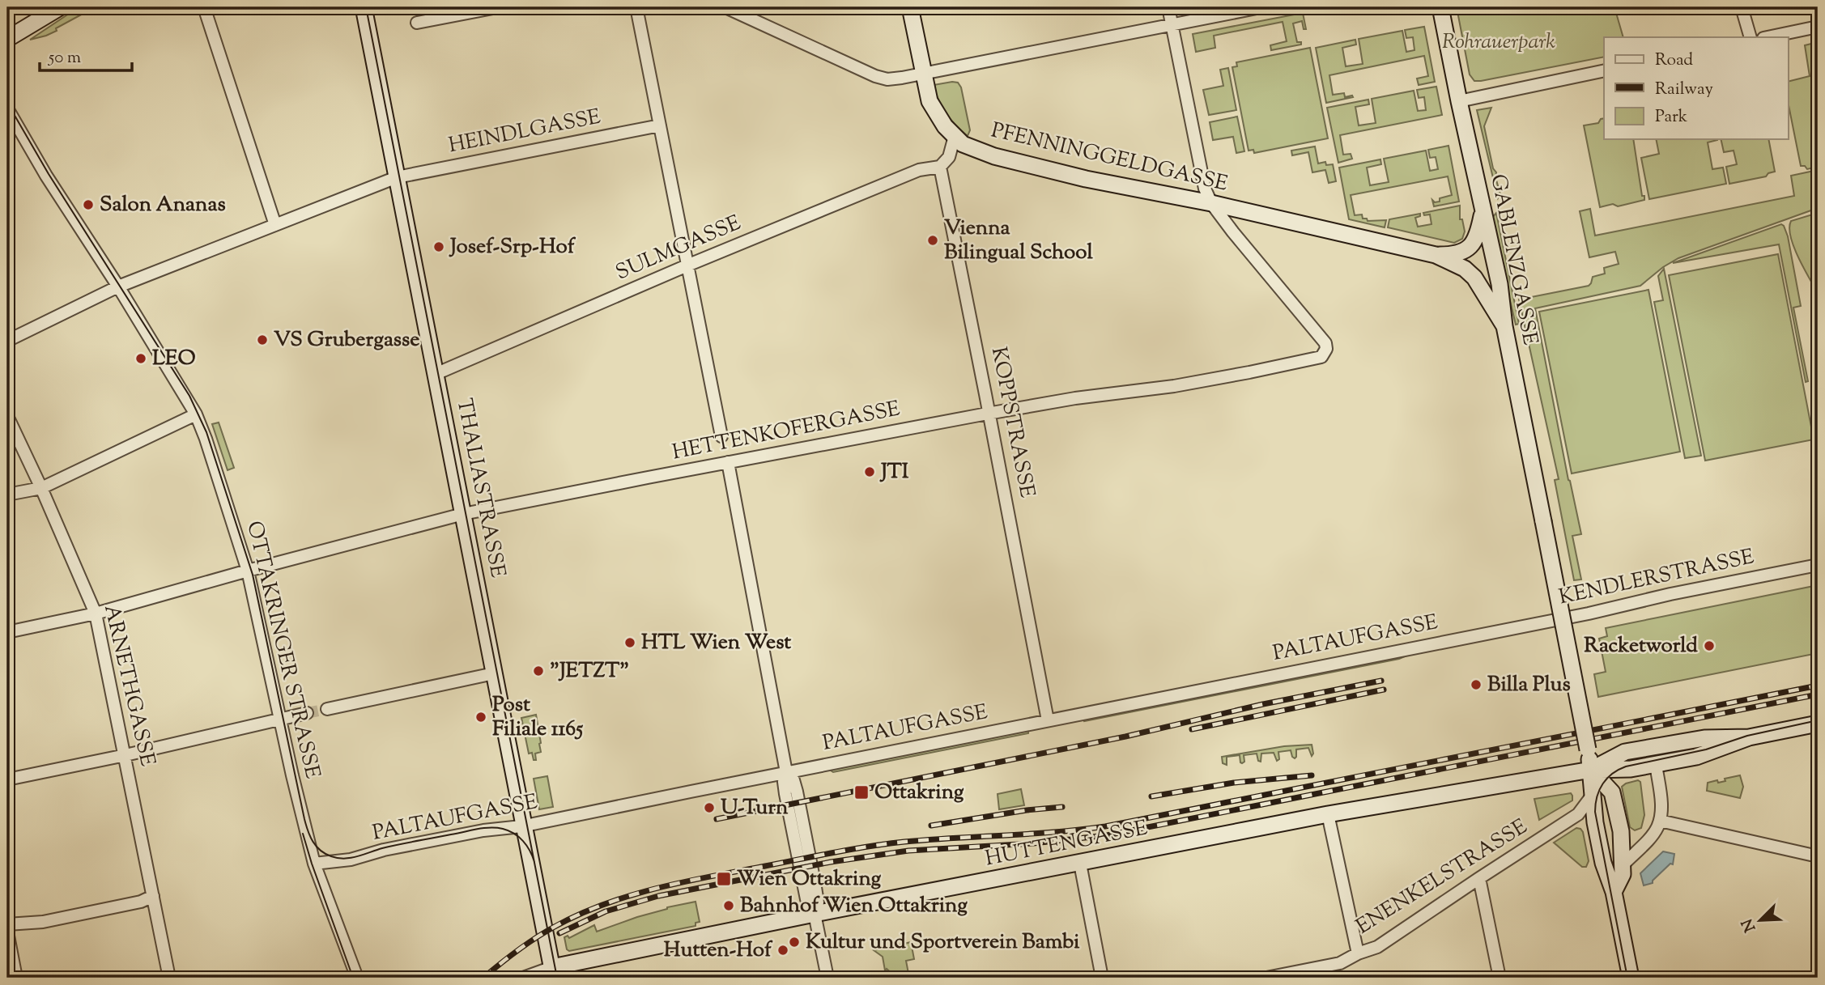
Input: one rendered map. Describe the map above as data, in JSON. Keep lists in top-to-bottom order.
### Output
{
  "streets": {
    "main road": [
      "PFENNINGGELDGASSE",
      "GABLENZGASSE",
      "THALIASTRASSE",
      "HUTTENGASSE"
    ],
    "street": [
      "HEINDLGASSE",
      "SULMGASSE",
      "KOPPSTRASSE",
      "HETTENKOFERGASSE",
      "KENDLERSTRASSE",
      "PALTAUFGASSE",
      "OTTAKRINGER STRASSE",
      "ARNETHGASSE",
      "ENENKELSTRASSE"
    ]
  },
  "crossings": [
    ["HEINDLGASSE", "THALIASTRASSE"],
    ["HEINDLGASSE", "OTTAKRINGER STRASSE"],
    ["PFENNINGGELDGASSE", "GABLENZGASSE"],
    ["PFENNINGGELDGASSE", "HETTENKOFERGASSE"],
    ["SULMGASSE", "KOPPSTRASSE"],
    ["SULMGASSE", "THALIASTRASSE"],
    ["GABLENZGASSE", "HUTTENGASSE"],
    ["GABLENZGASSE", "ENENKELSTRASSE"],
    ["KOPPSTRASSE", "HETTENKOFERGASSE"],
    ["KOPPSTRASSE", "PALTAUFGASSE"],
    ["HETTENKOFERGASSE", "THALIASTRASSE"],
    ["HETTENKOFERGASSE", "OTTAKRINGER STRASSE"],
    ["HETTENKOFERGASSE", "ARNETHGASSE"],
    ["THALIASTRASSE", "PALTAUFGASSE"],
    ["THALIASTRASSE", "HUTTENGASSE"],
    ["KENDLERSTRASSE", "PALTAUFGASSE"],
    ["PALTAUFGASSE", "OTTAKRINGER STRASSE"]
  ],
  "parks": ["Rohrauerpark"],
  "places": {
    "other": [
      "Salon Ananas",
      "Vienna Bilingual School",
      "Josef-Srp-Hof",
      "VS Grubergasse",
      "LEO",
      "JTI",
      "HTL Wien West",
      "Racketworld",
      "\"JETZT\"",
      "Billa Plus",
      "Post Filiale 1165",
      "U-Turn",
      "Bahnhof Wien Ottakring",
      "Kultur und Sportverein Bambi",
      "Hutten-Hof"
    ],
    "transit": ["Ottakring", "Wien Ottakring"]
  },
  "legend": ["Road", "Railway", "Park"],
  "scale_bar": "50 m",
  "north": "bottom left"
}
